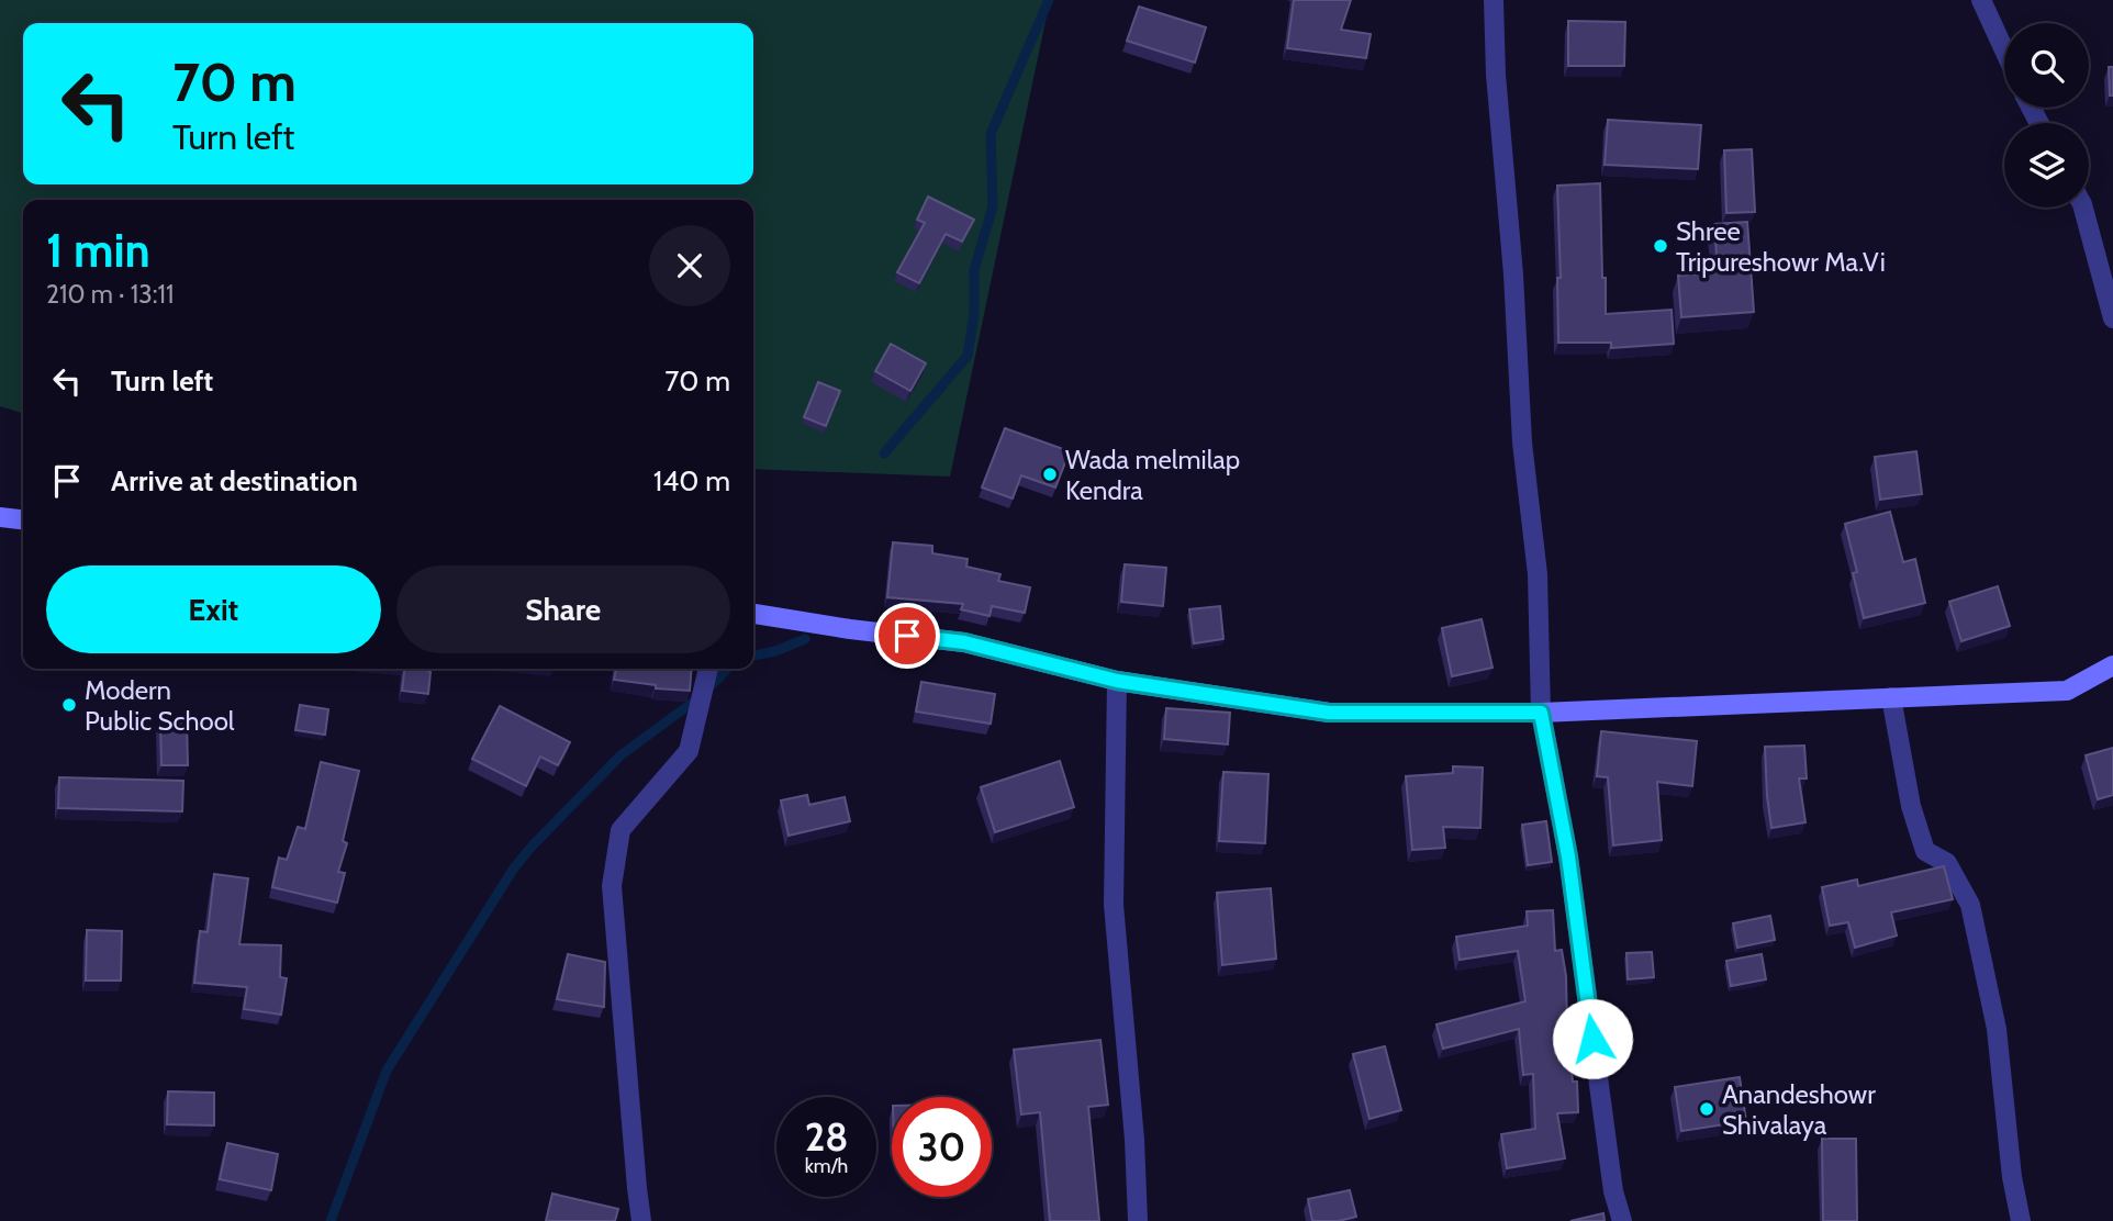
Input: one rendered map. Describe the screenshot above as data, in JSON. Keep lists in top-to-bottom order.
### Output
{
  "places": [
    "Shree Tripureshowr Ma.Vi",
    "Wada melmilap Kendra",
    "Modern Public School",
    "Anandeshowr Shivalaya"
  ],
  "page": {
    "turn": ["70 m", "Turn left"],
    "heading": ["1 min", "210 m · 13:11"],
    "list": [
      {
        "name": "Turn left",
        "value": "70 m"
      },
      {
        "name": "Arrive at destination",
        "value": "140 m"
      }
    ],
    "buttons": ["Exit", "Share"],
    "speed": "28 km/h",
    "limit": "30"
  }
}
